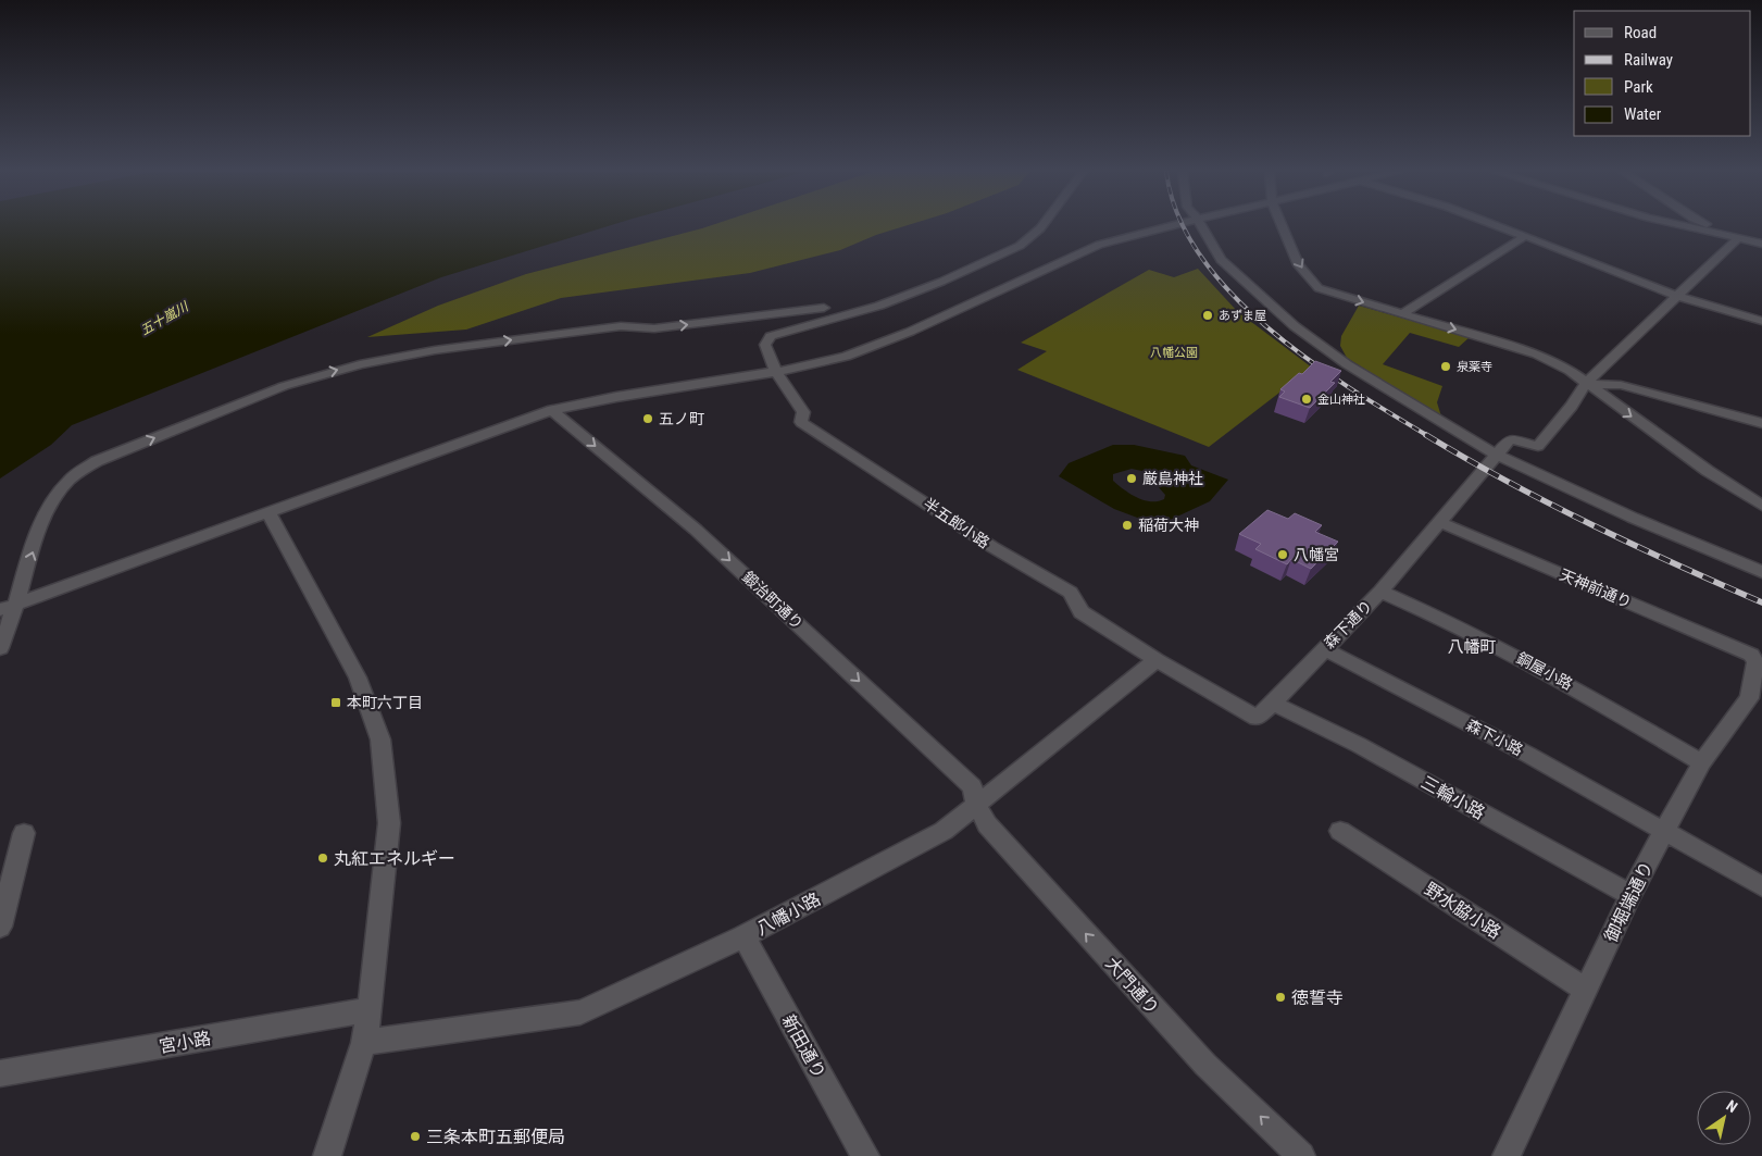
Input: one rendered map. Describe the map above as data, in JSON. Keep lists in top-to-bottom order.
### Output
{
  "streets": {
    "street": [
      "半五郎小路",
      "天神前通り",
      "鍛治町通り",
      "森下通り",
      "銅屋小路",
      "森下小路",
      "三輪小路",
      "御堀端通り",
      "野水脇小路",
      "八幡小路",
      "大門通り",
      "宮小路",
      "新田通り"
    ]
  },
  "crossings": [
    ["半五郎小路", "森下通り"],
    ["半五郎小路", "八幡小路"],
    ["天神前通り", "森下通り"],
    ["天神前通り", "御堀端通り"],
    ["鍛治町通り", "八幡小路"],
    ["鍛治町通り", "大門通り"],
    ["森下通り", "銅屋小路"],
    ["森下通り", "森下小路"],
    ["森下通り", "三輪小路"],
    ["森下通り", "八幡小路"],
    ["銅屋小路", "御堀端通り"],
    ["森下小路", "御堀端通り"],
    ["三輪小路", "御堀端通り"],
    ["御堀端通り", "野水脇小路"],
    ["八幡小路", "大門通り"],
    ["八幡小路", "新田通り"]
  ],
  "one_way": ["鍛治町通り", "大門通り"],
  "districts": ["八幡町"],
  "water": ["五十嵐川"],
  "parks": ["八幡公園"],
  "places": {
    "other": [
      "あずま屋",
      "泉薬寺",
      "金山神社",
      "五ノ町",
      "厳島神社",
      "稲荷大神",
      "八幡宮",
      "丸紅エネルギー",
      "徳誓寺",
      "三条本町五郵便局"
    ],
    "transit": ["本町六丁目"]
  },
  "legend": [
    "Road",
    "Railway",
    "Park",
    "Water"
  ],
  "north": "top right"
}
